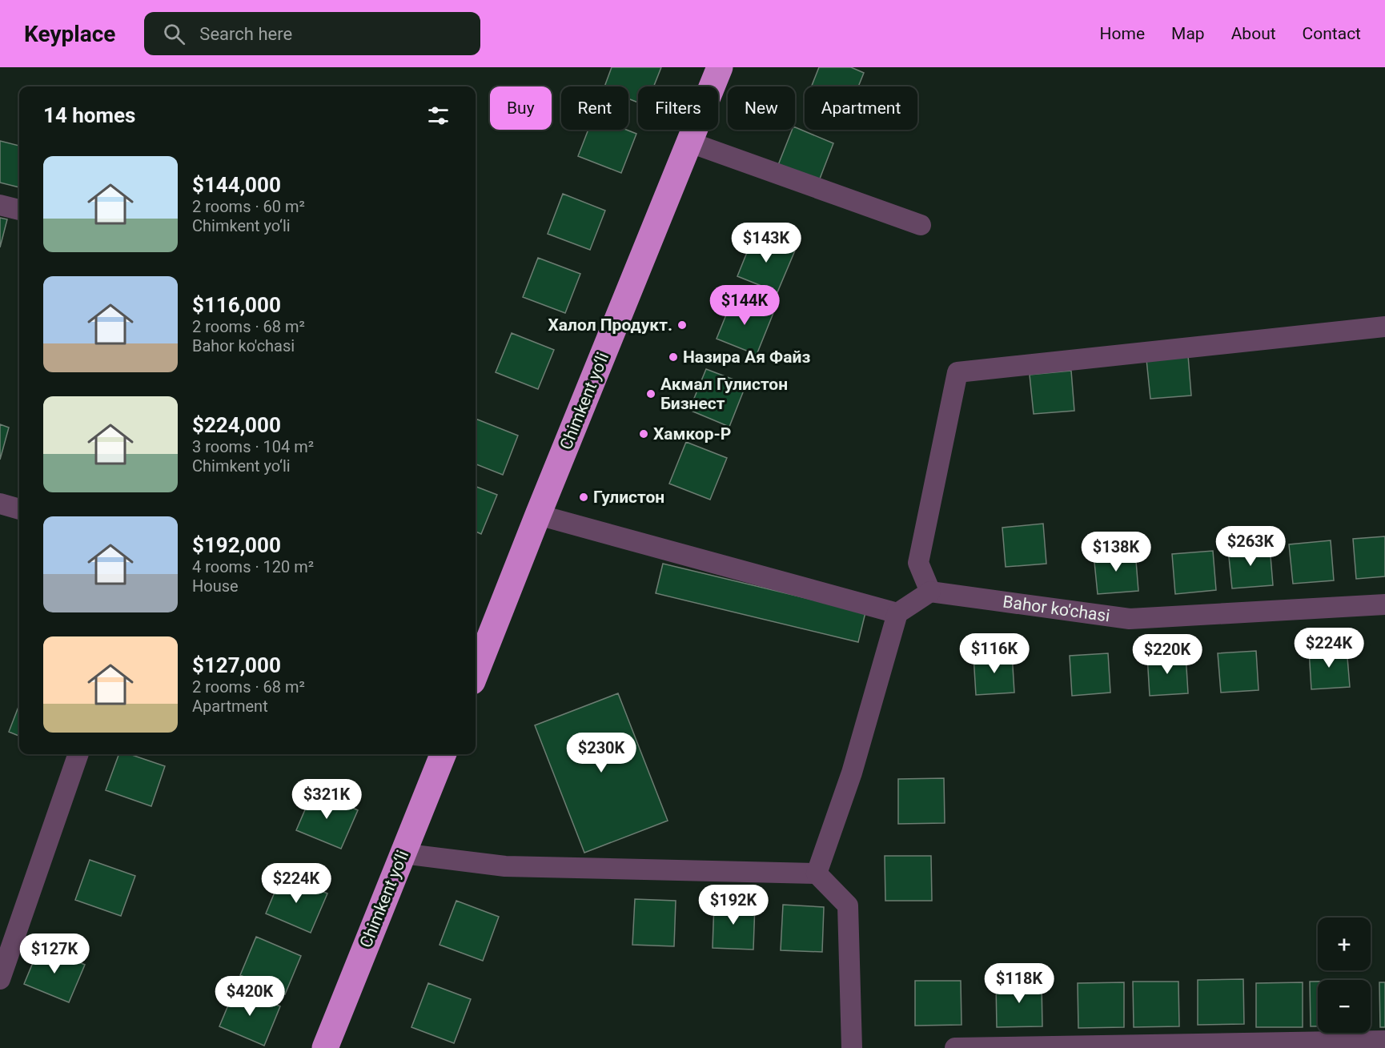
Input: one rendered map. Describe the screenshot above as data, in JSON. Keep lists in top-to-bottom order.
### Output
{
  "streets": {
    "highway": ["Chimkent yo‘li"],
    "street": ["Bahor ko'chasi"]
  },
  "places": [
    "Халол Продукт.",
    "Назира Ая Файз",
    "Акмал Гулистон Бизнест",
    "Хамкор-Р",
    "Гулистон"
  ],
  "page": {
    "header": "Keyplace",
    "search": "Search here",
    "nav": [
      "Home",
      "Map",
      "About",
      "Contact"
    ],
    "chip": [
      "Buy",
      "Rent",
      "Filters",
      "New",
      "Apartment"
    ],
    "heading": "14 homes",
    "list": [
      {
        "name": "$144,000",
        "note": "2 rooms · 60 m² · Chimkent yo‘li"
      },
      {
        "name": "$116,000",
        "note": "2 rooms · 68 m² · Bahor ko'chasi"
      },
      {
        "name": "$224,000",
        "note": "3 rooms · 104 m² · Chimkent yo‘li"
      },
      {
        "name": "$192,000",
        "note": "4 rooms · 120 m² · House"
      },
      {
        "name": "$127,000",
        "note": "2 rooms · 68 m² · Apartment"
      }
    ],
    "price": [
      "$143K",
      "$144K",
      "$263K",
      "$138K",
      "$224K",
      "$116K",
      "$220K",
      "$230K",
      "$321K",
      "$224K",
      "$192K",
      "$127K",
      "$118K",
      "$420K"
    ],
    "map_buttons": ["+", "−"]
  }
}
